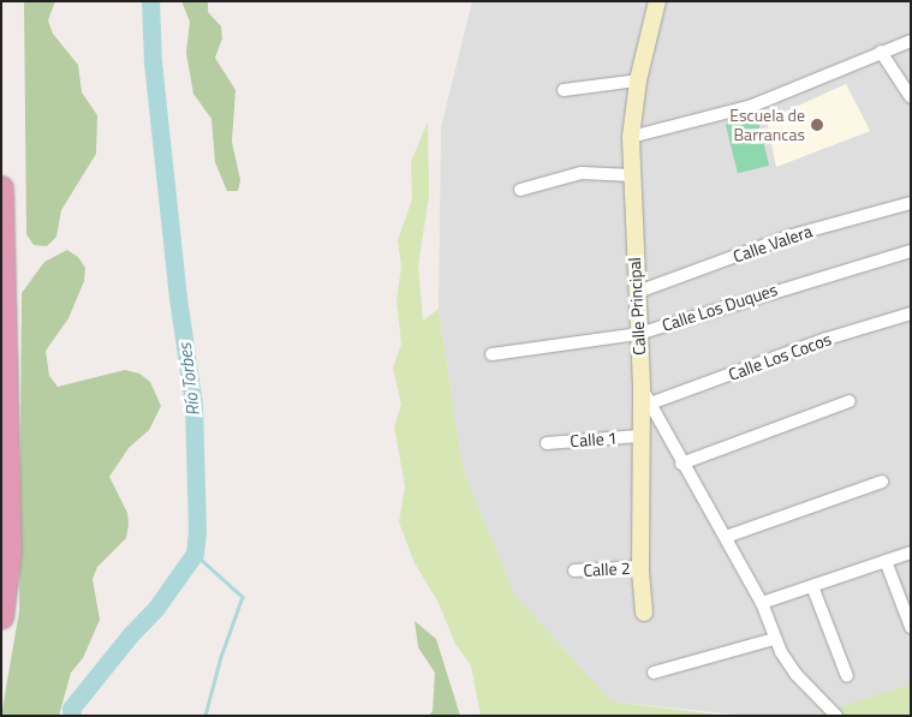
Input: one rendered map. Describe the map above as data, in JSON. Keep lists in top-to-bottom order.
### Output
{
  "streets": {
    "street": [
      "Calle Valera",
      "Calle Principal",
      "Calle Los Duques",
      "Calle Los Cocos",
      "Calle 1",
      "Calle 2"
    ]
  },
  "crossings": [
    ["Calle Valera", "Calle Principal"],
    ["Calle Principal", "Calle Los Duques"],
    ["Calle Principal", "Calle 1"],
    ["Calle Principal", "Calle 2"]
  ],
  "water": ["Río Torbes"],
  "places": ["Escuela de Barrancas"]
}
